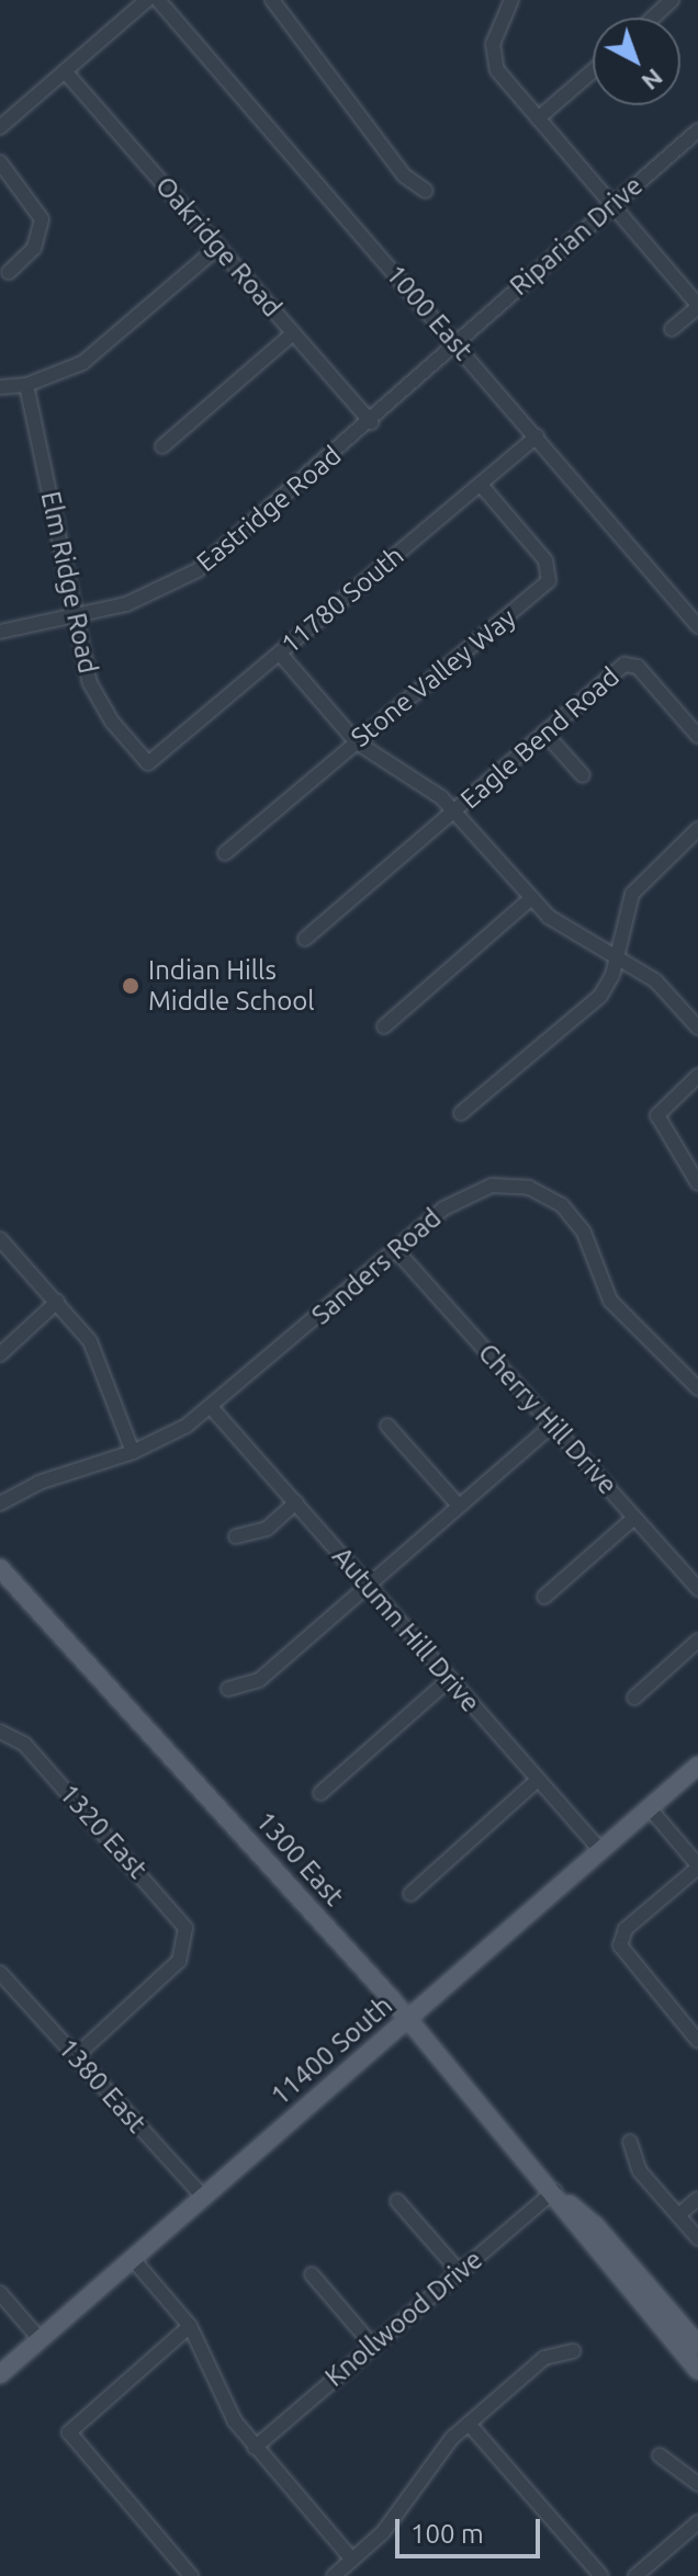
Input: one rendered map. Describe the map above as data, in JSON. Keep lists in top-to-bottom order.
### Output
{
  "streets": {
    "main road": ["1300 East", "11400 South"],
    "street": [
      "Riparian Drive",
      "Oakridge Road",
      "1000 East",
      "Eastridge Road",
      "Elm Ridge Road",
      "11780 South",
      "Stone Valley Way",
      "Eagle Bend Road",
      "Sanders Road",
      "Cherry Hill Drive",
      "Autumn Hill Drive",
      "1320 East",
      "1380 East",
      "Knollwood Drive"
    ]
  },
  "crossings": [
    ["Riparian Drive", "1000 East"],
    ["Riparian Drive", "Eastridge Road"],
    ["Oakridge Road", "Eastridge Road"],
    ["1000 East", "Eastridge Road"],
    ["1000 East", "11780 South"],
    ["Eastridge Road", "Elm Ridge Road"],
    ["Elm Ridge Road", "11780 South"],
    ["11780 South", "Stone Valley Way"],
    ["Sanders Road", "Cherry Hill Drive"],
    ["Sanders Road", "Autumn Hill Drive"],
    ["Autumn Hill Drive", "11400 South"],
    ["1320 East", "1380 East"],
    ["1300 East", "11400 South"],
    ["1300 East", "Knollwood Drive"],
    ["11400 South", "1380 East"]
  ],
  "places": ["Indian Hills Middle School"],
  "scale_bar": "100 m",
  "north": "bottom right"
}
